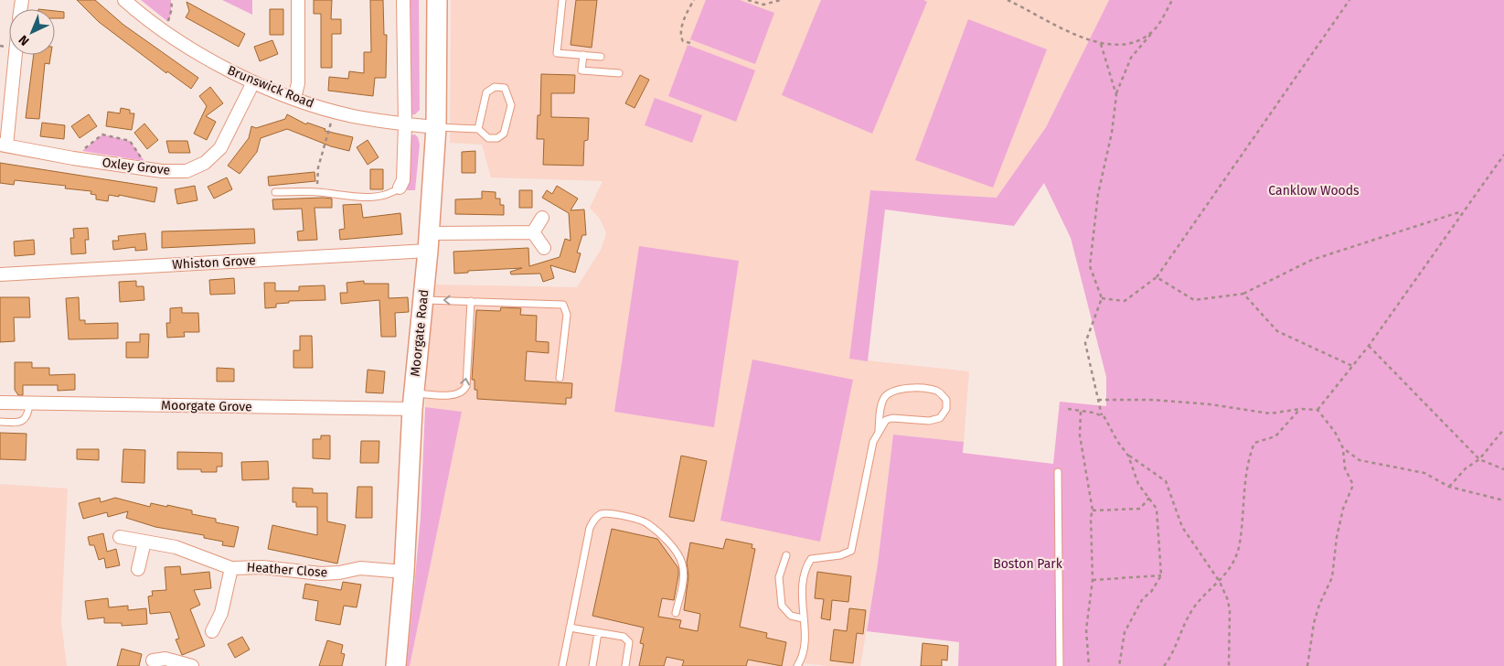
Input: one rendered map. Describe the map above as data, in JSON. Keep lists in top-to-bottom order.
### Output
{
  "streets": {
    "main road": ["Moorgate Road"],
    "street": [
      "Brunswick Road",
      "Oxley Grove",
      "Whiston Grove",
      "Moorgate Grove",
      "Heather Close"
    ]
  },
  "crossings": [
    ["Brunswick Road", "Oxley Grove"],
    ["Brunswick Road", "Moorgate Road"],
    ["Whiston Grove", "Moorgate Road"],
    ["Moorgate Road", "Moorgate Grove"],
    ["Moorgate Road", "Heather Close"]
  ],
  "parks": ["Canklow Woods", "Boston Park"],
  "north": "bottom left"
}
